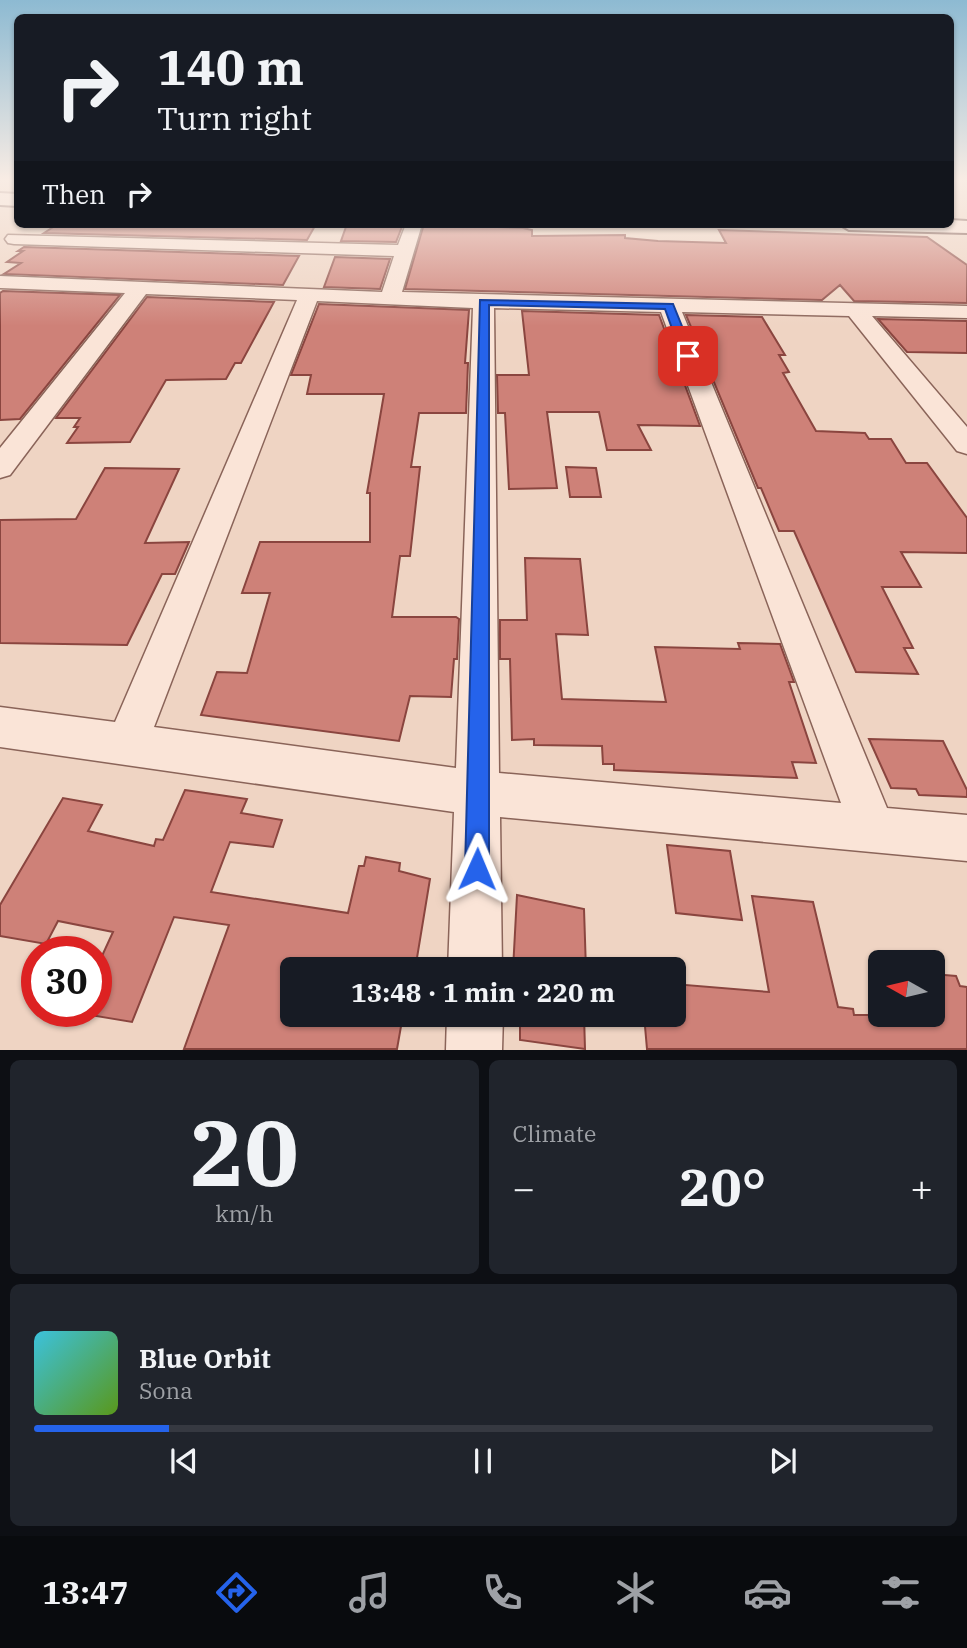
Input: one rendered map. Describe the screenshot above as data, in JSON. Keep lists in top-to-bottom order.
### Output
{
  "north": "left",
  "page": {
    "turn": ["140 m", "Turn right"],
    "then": "Then",
    "limit": "30",
    "trip": "13:48 · 1 min · 220 m",
    "tile": [
      ["20", "km/h"],
      "Climate"
    ],
    "heat": ["−", "20°", "+"],
    "song": ["Blue Orbit", "Sona"],
    "tabs": "13:47"
  }
}
